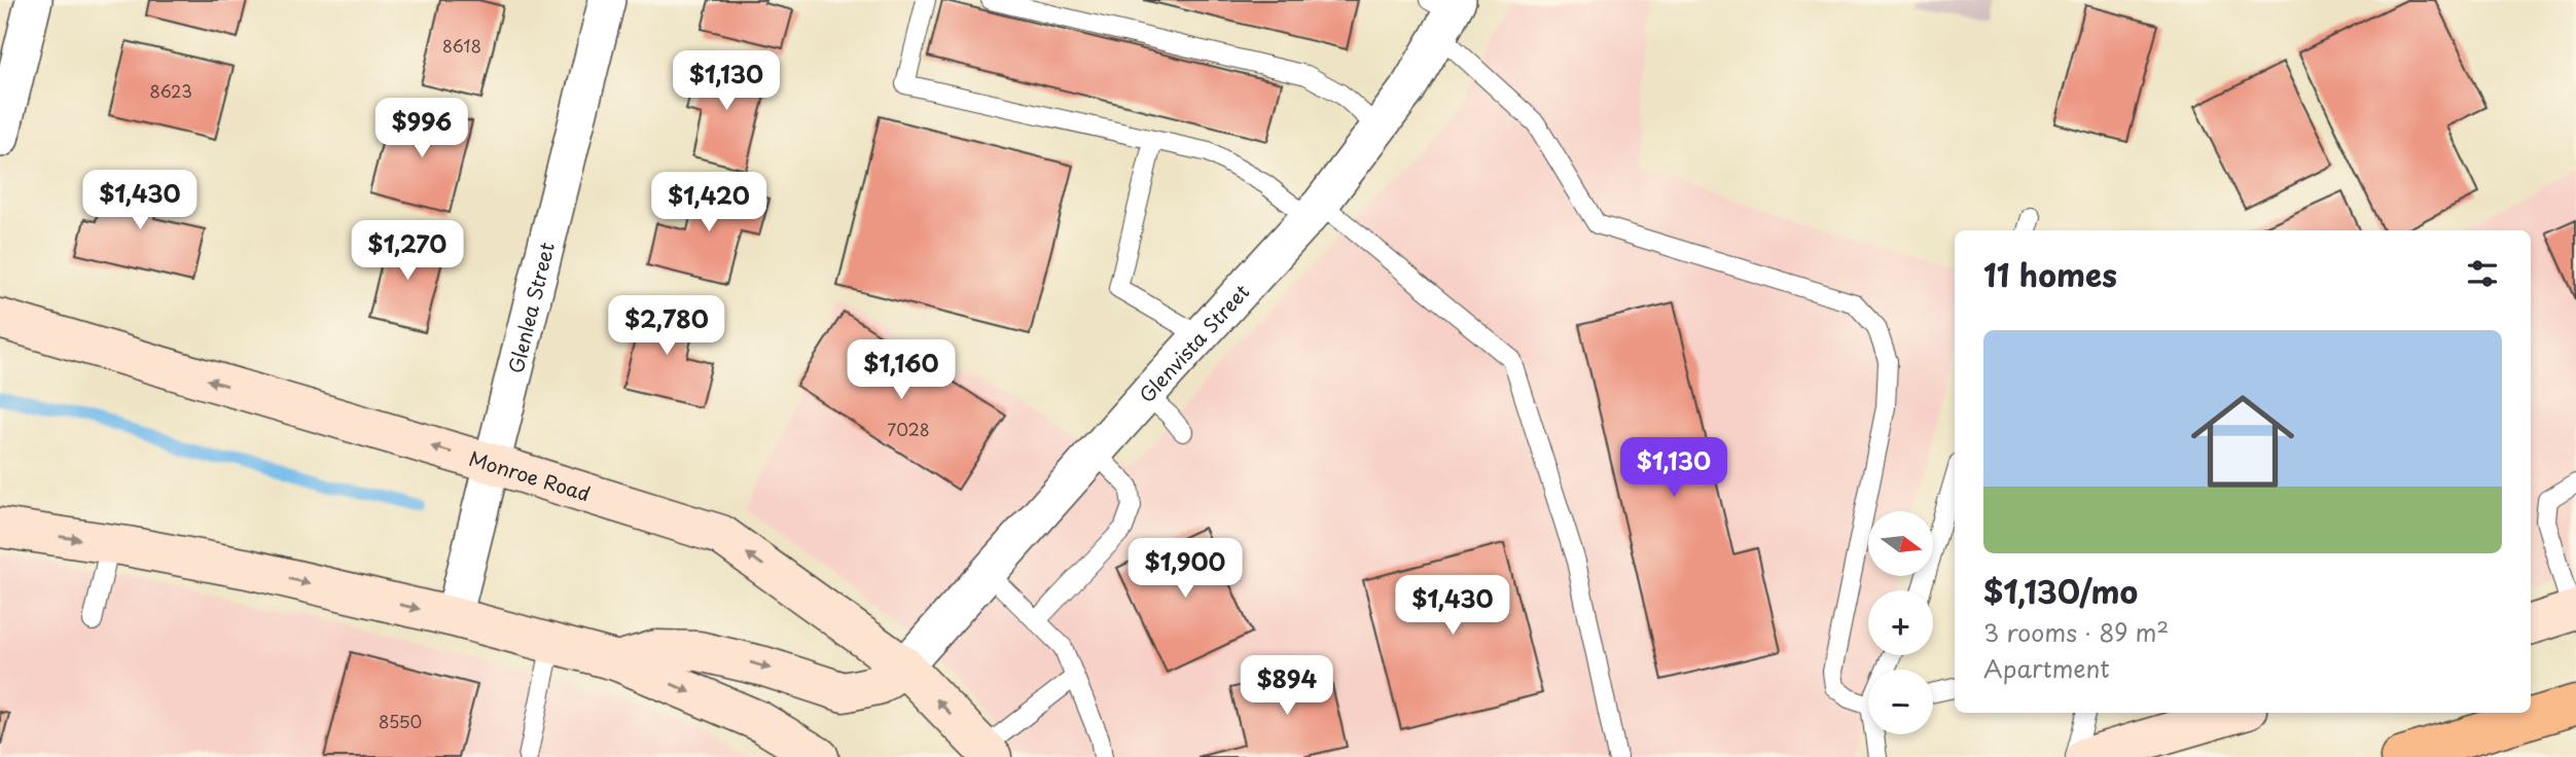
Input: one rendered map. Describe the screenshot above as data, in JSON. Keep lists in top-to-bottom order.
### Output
{
  "streets": {
    "main road": ["Monroe Road"],
    "street": ["Glenlea Street", "Glenvista Street"]
  },
  "crossings": [
    ["Glenlea Street", "Monroe Road"],
    ["Glenvista Street", "Monroe Road"]
  ],
  "house_numbers": [
    "8618",
    "8623",
    "7028",
    "8550"
  ],
  "north": "right",
  "page": {
    "price": [
      "$1,130",
      "$996",
      "$1,430",
      "$1,420",
      "$1,270",
      "$2,780",
      "$1,160",
      "$1,130",
      "$1,900",
      "$1,430",
      "$894"
    ],
    "heading": "11 homes",
    "list": [
      {
        "name": "$1,130/mo",
        "note": "3 rooms · 89 m² · Apartment"
      }
    ],
    "map_buttons": ["+", "−"]
  }
}
